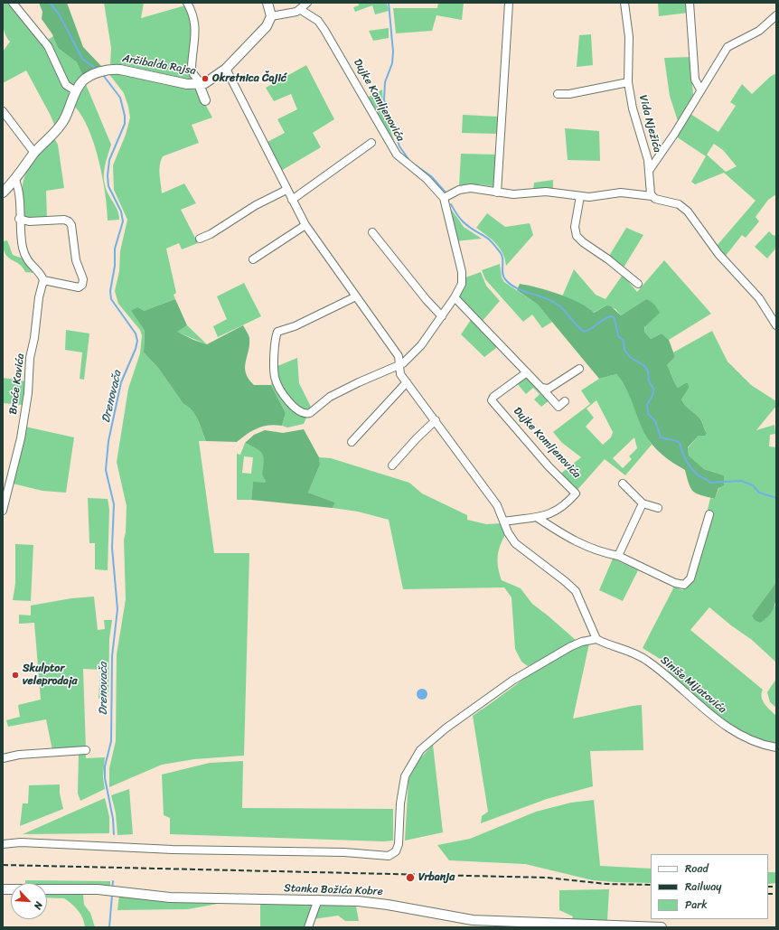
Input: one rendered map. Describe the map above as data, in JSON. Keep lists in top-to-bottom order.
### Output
{
  "streets": {
    "street": [
      "Arčibalda Rajsa",
      "Dujke Komljenovića",
      "Vida Nježića",
      "Braće Kavića",
      "Siniše Mijatovića",
      "Stanka Božića Kobre"
    ]
  },
  "water": ["Drenovača"],
  "places": ["Okretnica Čajić", "Skulptor veleprodaja", "Vrbanja"],
  "legend": ["Road", "Railway", "Park"],
  "north": "bottom right"
}
